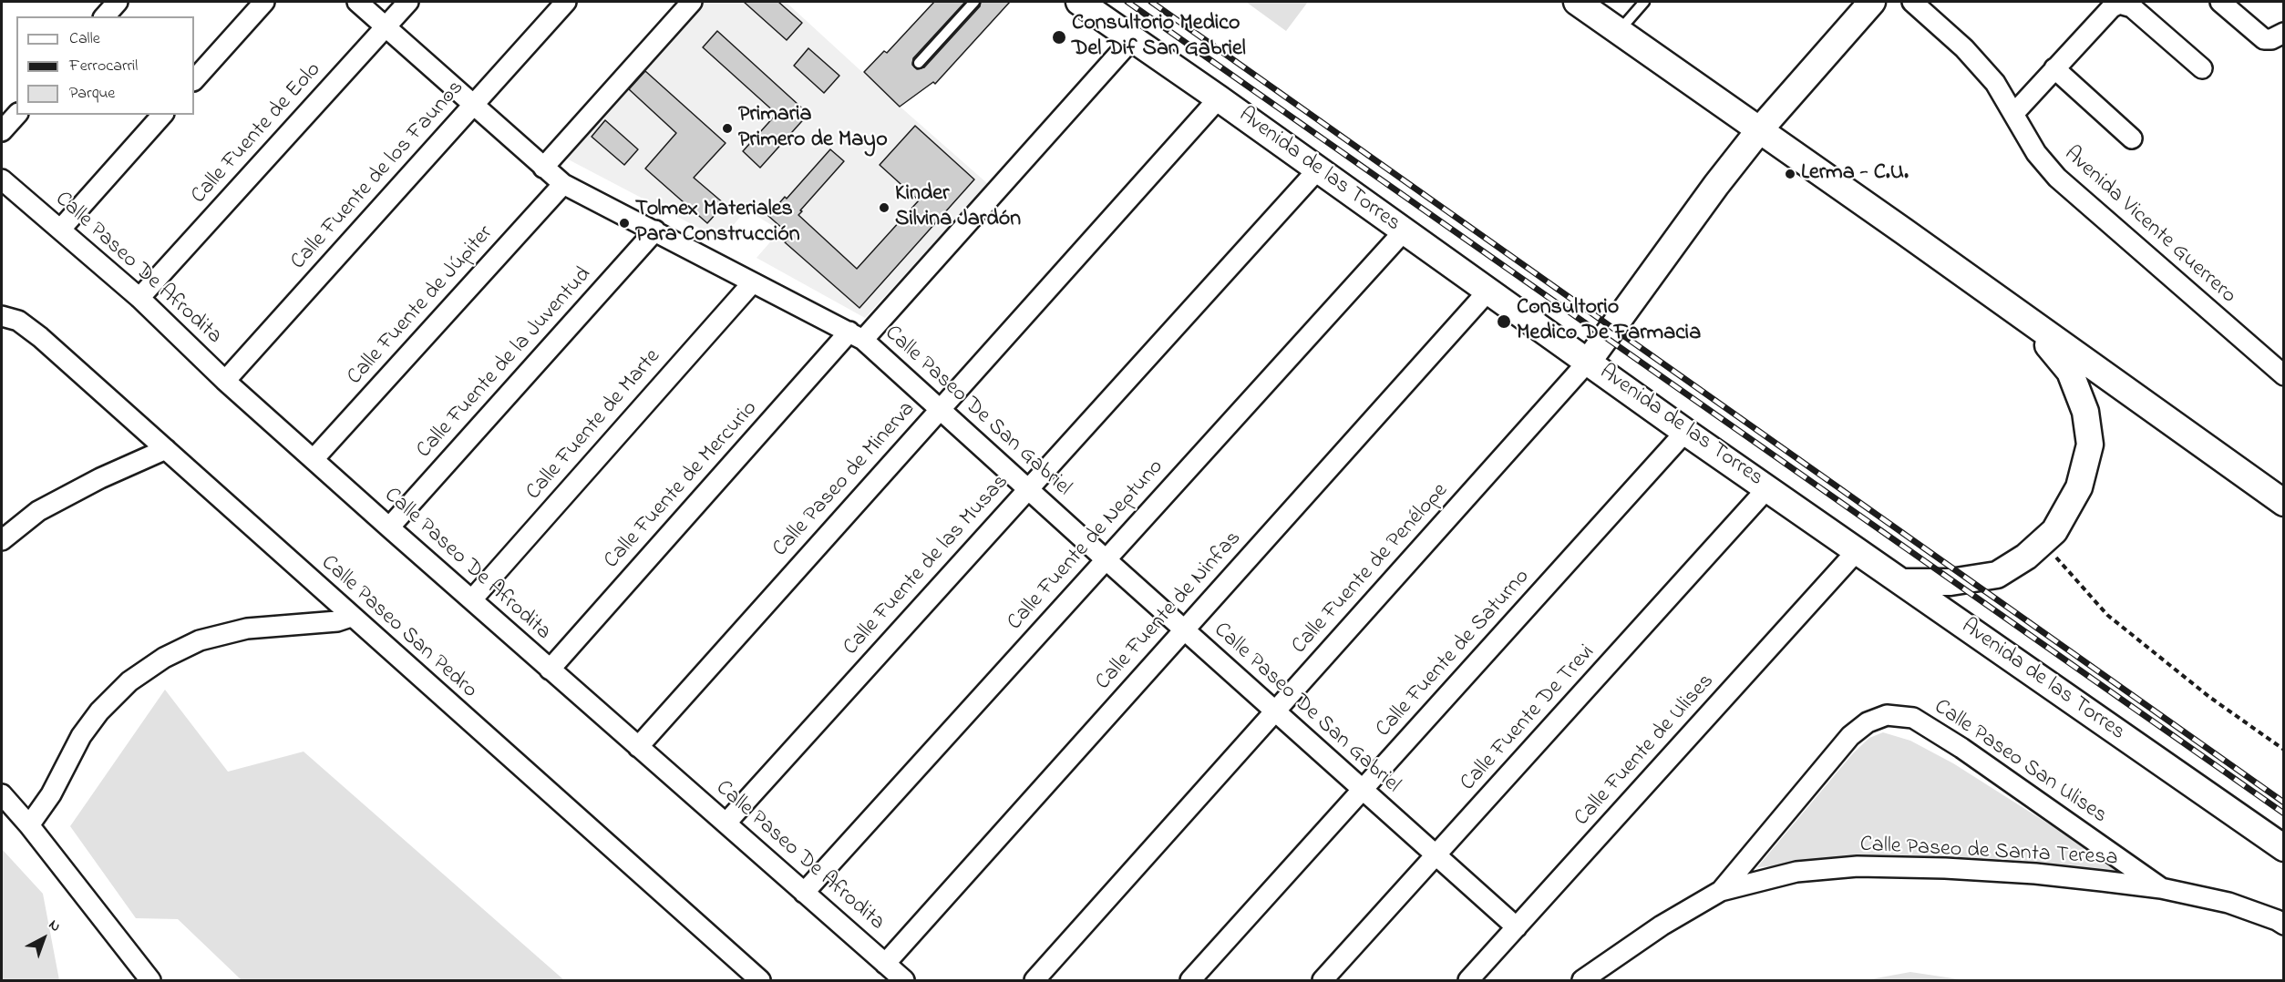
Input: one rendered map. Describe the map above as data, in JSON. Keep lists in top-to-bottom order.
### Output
{
  "streets": {
    "main road": ["Avenida de las Torres"],
    "street": [
      "Calle Fuente de Eolo",
      "Calle Fuente de los Faunos",
      "Avenida Vicente Guerrero",
      "Calle Paseo De Afrodita",
      "Calle Fuente de Júpiter",
      "Calle Fuente de la Juventud",
      "Calle Paseo De San Gabriel",
      "Calle Fuente de Marte",
      "Calle Paseo de Minerva",
      "Calle Fuente de Mercurio",
      "Calle Fuente de Neptuno",
      "Calle Fuente de las Musas",
      "Calle Fuente de Penélope",
      "Calle Fuente de Ninfas",
      "Calle Paseo San Pedro",
      "Calle Fuente de Saturno",
      "Calle Fuente De Trevi",
      "Calle Fuente de Ulises",
      "Calle Paseo San Ulises",
      "Calle Paseo de Santa Teresa"
    ]
  },
  "crossings": [
    ["Calle Fuente de Eolo", "Calle Paseo De Afrodita"],
    ["Calle Fuente de Eolo", "Calle Paseo De San Gabriel"],
    ["Avenida de las Torres", "Calle Paseo de Minerva"],
    ["Avenida de las Torres", "Calle Fuente de Mercurio"],
    ["Avenida de las Torres", "Calle Fuente de Neptuno"],
    ["Avenida de las Torres", "Calle Fuente de las Musas"],
    ["Avenida de las Torres", "Calle Fuente de Penélope"],
    ["Avenida de las Torres", "Calle Fuente de Ninfas"],
    ["Avenida de las Torres", "Calle Fuente de Saturno"],
    ["Avenida de las Torres", "Calle Fuente De Trevi"],
    ["Avenida de las Torres", "Calle Fuente de Ulises"],
    ["Calle Fuente de los Faunos", "Calle Paseo De Afrodita"],
    ["Calle Fuente de los Faunos", "Calle Paseo De San Gabriel"],
    ["Calle Paseo De Afrodita", "Calle Fuente de Júpiter"],
    ["Calle Paseo De Afrodita", "Calle Fuente de la Juventud"],
    ["Calle Paseo De Afrodita", "Calle Fuente de Marte"],
    ["Calle Paseo De Afrodita", "Calle Paseo de Minerva"],
    ["Calle Paseo De Afrodita", "Calle Fuente de Mercurio"],
    ["Calle Paseo De Afrodita", "Calle Fuente de Neptuno"],
    ["Calle Paseo De Afrodita", "Calle Fuente de las Musas"],
    ["Calle Paseo De Afrodita", "Calle Fuente de Ninfas"],
    ["Calle Fuente de Júpiter", "Calle Paseo De San Gabriel"],
    ["Calle Fuente de la Juventud", "Calle Paseo De San Gabriel"],
    ["Calle Paseo De San Gabriel", "Calle Fuente de Marte"],
    ["Calle Paseo De San Gabriel", "Calle Paseo de Minerva"],
    ["Calle Paseo De San Gabriel", "Calle Fuente de Mercurio"],
    ["Calle Paseo De San Gabriel", "Calle Fuente de Neptuno"],
    ["Calle Paseo De San Gabriel", "Calle Fuente de las Musas"],
    ["Calle Paseo De San Gabriel", "Calle Fuente de Penélope"],
    ["Calle Paseo De San Gabriel", "Calle Fuente de Ninfas"],
    ["Calle Paseo De San Gabriel", "Calle Fuente de Saturno"],
    ["Calle Paseo De San Gabriel", "Calle Fuente De Trevi"],
    ["Calle Paseo De San Gabriel", "Calle Fuente de Ulises"],
    ["Calle Paseo San Ulises", "Calle Paseo de Santa Teresa"]
  ],
  "places": [
    "Consultorio Medico Del Dif San Gabriel",
    "Primaria Primero de Mayo",
    "Lerma - C.U.",
    "Kinder Silvina Jardón",
    "Tolmex Materiales Para Construcción",
    "Consultorio Medico De Farmacia"
  ],
  "legend": ["Calle", "Ferrocarril", "Parque"],
  "north": "top right"
}
